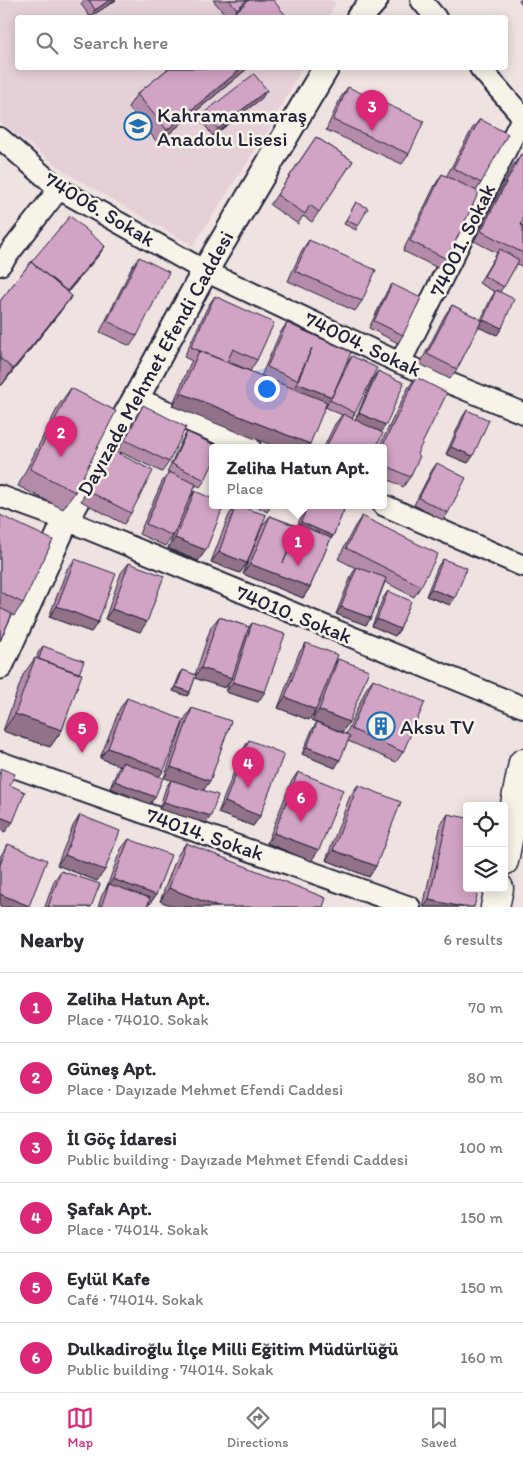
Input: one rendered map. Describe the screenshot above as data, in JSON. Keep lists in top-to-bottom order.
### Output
{
  "streets": {
    "street": [
      "74006. Sokak",
      "74001. Sokak",
      "74004. Sokak",
      "Dayızade Mehmet Efendi Caddesi",
      "74010. Sokak",
      "74014. Sokak"
    ]
  },
  "crossings": [
    ["74006. Sokak", "74004. Sokak"],
    ["74006. Sokak", "Dayızade Mehmet Efendi Caddesi"],
    ["74001. Sokak", "74004. Sokak"],
    ["74004. Sokak", "Dayızade Mehmet Efendi Caddesi"],
    ["Dayızade Mehmet Efendi Caddesi", "74010. Sokak"]
  ],
  "places": {
    "school or university": ["Kahramanmaraş Anadolu Lisesi"],
    "building": ["Aksu TV"]
  },
  "page": {
    "search": "Search here",
    "pins": [
      "3",
      "2",
      "1",
      "5",
      "4",
      "6"
    ],
    "popup": ["Zeliha Hatun Apt.", "Place"],
    "heading": ["Nearby", "6 results"],
    "list": [
      {
        "mark": "1",
        "name": "Zeliha Hatun Apt.",
        "note": "Place · 74010. Sokak",
        "value": "70 m"
      },
      {
        "mark": "2",
        "name": "Güneş Apt.",
        "note": "Place · Dayızade Mehmet Efendi Caddesi",
        "value": "80 m"
      },
      {
        "mark": "3",
        "name": "İl Göç İdaresi",
        "note": "Public building · Dayızade Mehmet Efendi Caddesi",
        "value": "100 m"
      },
      {
        "mark": "4",
        "name": "Şafak Apt.",
        "note": "Place · 74014. Sokak",
        "value": "150 m"
      },
      {
        "mark": "5",
        "name": "Eylül Kafe",
        "note": "Café · 74014. Sokak",
        "value": "150 m"
      },
      {
        "mark": "6",
        "name": "Dulkadiroğlu İlçe Milli Eğitim Müdürlüğü",
        "note": "Public building · 74014. Sokak",
        "value": "160 m"
      }
    ],
    "nav": ["Map", "Directions", "Saved"]
  }
}
